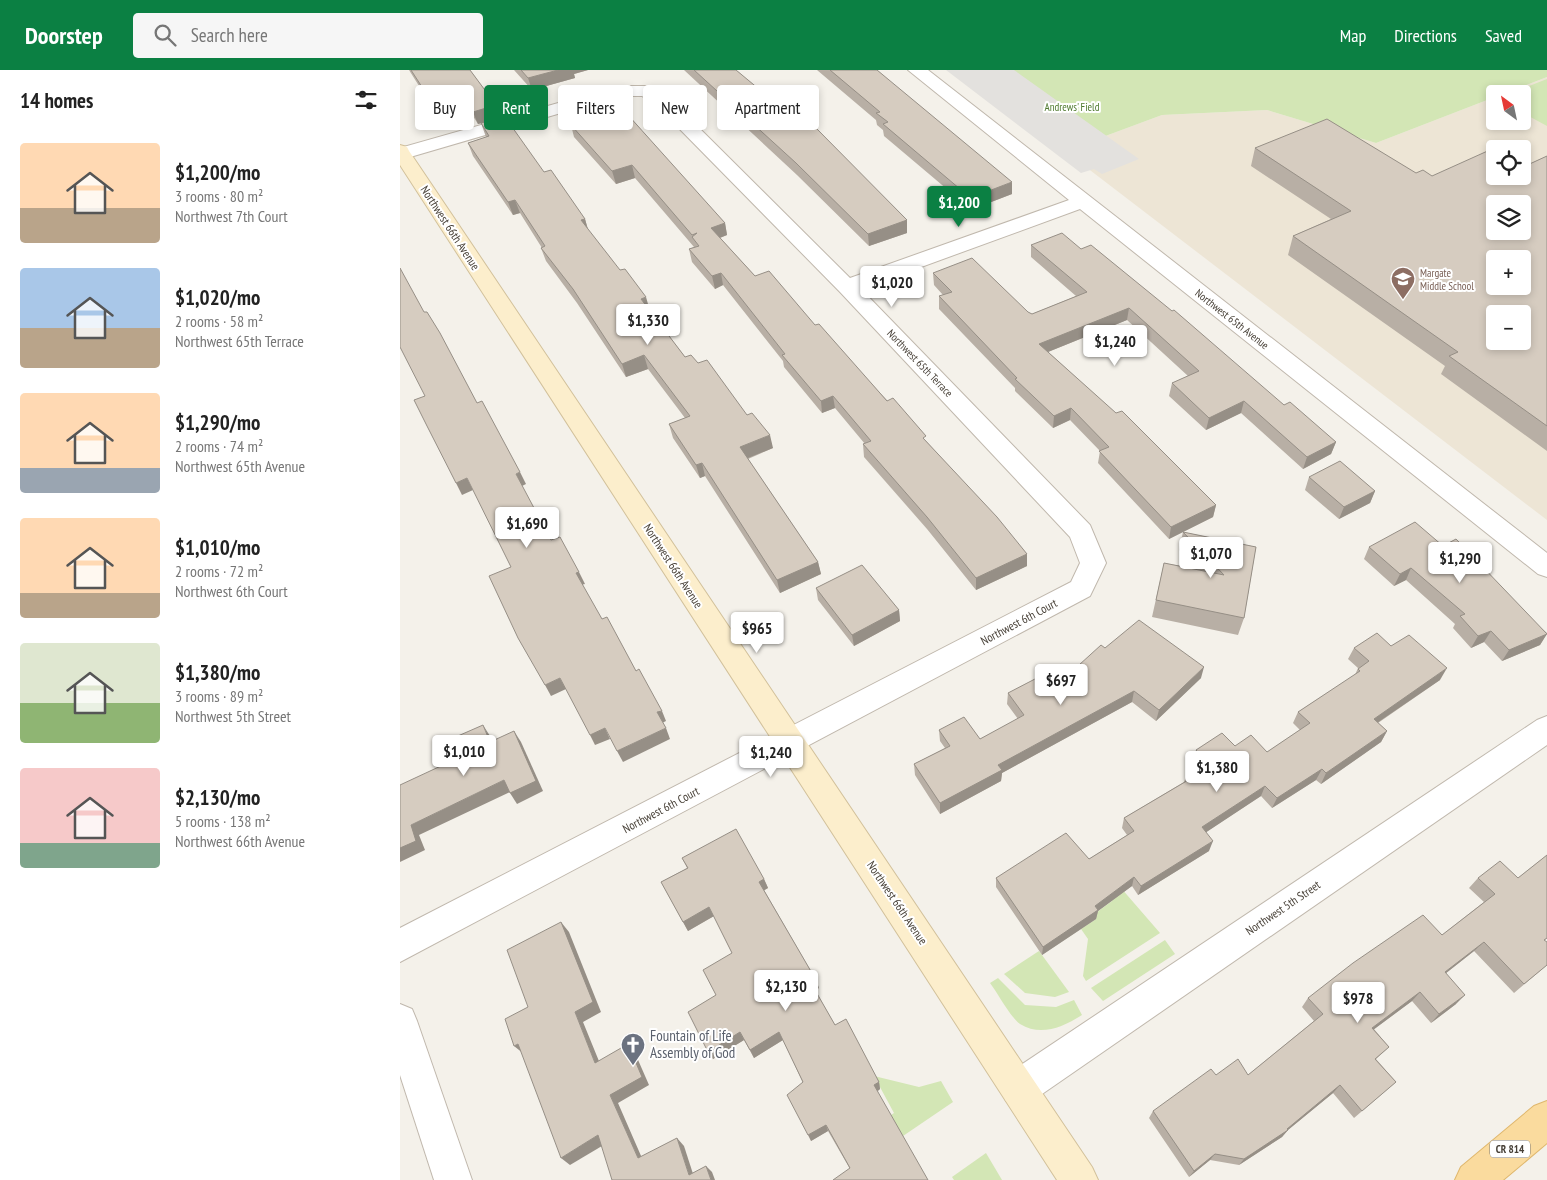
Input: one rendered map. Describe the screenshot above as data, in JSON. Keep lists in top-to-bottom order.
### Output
{
  "streets": {
    "main road": ["CR 814"],
    "street": [
      "Northwest 66th Avenue",
      "Northwest 65th Avenue",
      "Northwest 65th Terrace",
      "Northwest 6th Court",
      "Northwest 5th Street"
    ]
  },
  "crossings": [
    ["Northwest 66th Avenue", "Northwest 65th Terrace"],
    ["Northwest 66th Avenue", "Northwest 6th Court"],
    ["Northwest 66th Avenue", "Northwest 5th Street"],
    ["Northwest 65th Terrace", "Northwest 6th Court"]
  ],
  "parks": ["Andrews' Field"],
  "places": {
    "school or university": ["Margate Middle School"],
    "church": ["Fountain of Life Assembly of God"]
  },
  "north": "top left",
  "page": {
    "header": "Doorstep",
    "search": "Search here",
    "nav": ["Map", "Directions", "Saved"],
    "heading": "14 homes",
    "map_buttons": ["+", "−"],
    "chip": [
      "Buy",
      "Rent",
      "Filters",
      "New",
      "Apartment"
    ],
    "list": [
      {
        "name": "$1,200/mo",
        "note": "3 rooms · 80 m² · Northwest 7th Court"
      },
      {
        "name": "$1,020/mo",
        "note": "2 rooms · 58 m² · Northwest 65th Terrace"
      },
      {
        "name": "$1,290/mo",
        "note": "2 rooms · 74 m² · Northwest 65th Avenue"
      },
      {
        "name": "$1,010/mo",
        "note": "2 rooms · 72 m² · Northwest 6th Court"
      },
      {
        "name": "$1,380/mo",
        "note": "3 rooms · 89 m² · Northwest 5th Street"
      },
      {
        "name": "$2,130/mo",
        "note": "5 rooms · 138 m² · Northwest 66th Avenue"
      }
    ],
    "price": [
      "$1,200",
      "$1,020",
      "$1,330",
      "$1,240",
      "$1,690",
      "$1,070",
      "$1,290",
      "$965",
      "$697",
      "$1,010",
      "$1,240",
      "$1,380",
      "$2,130",
      "$978"
    ]
  }
}
